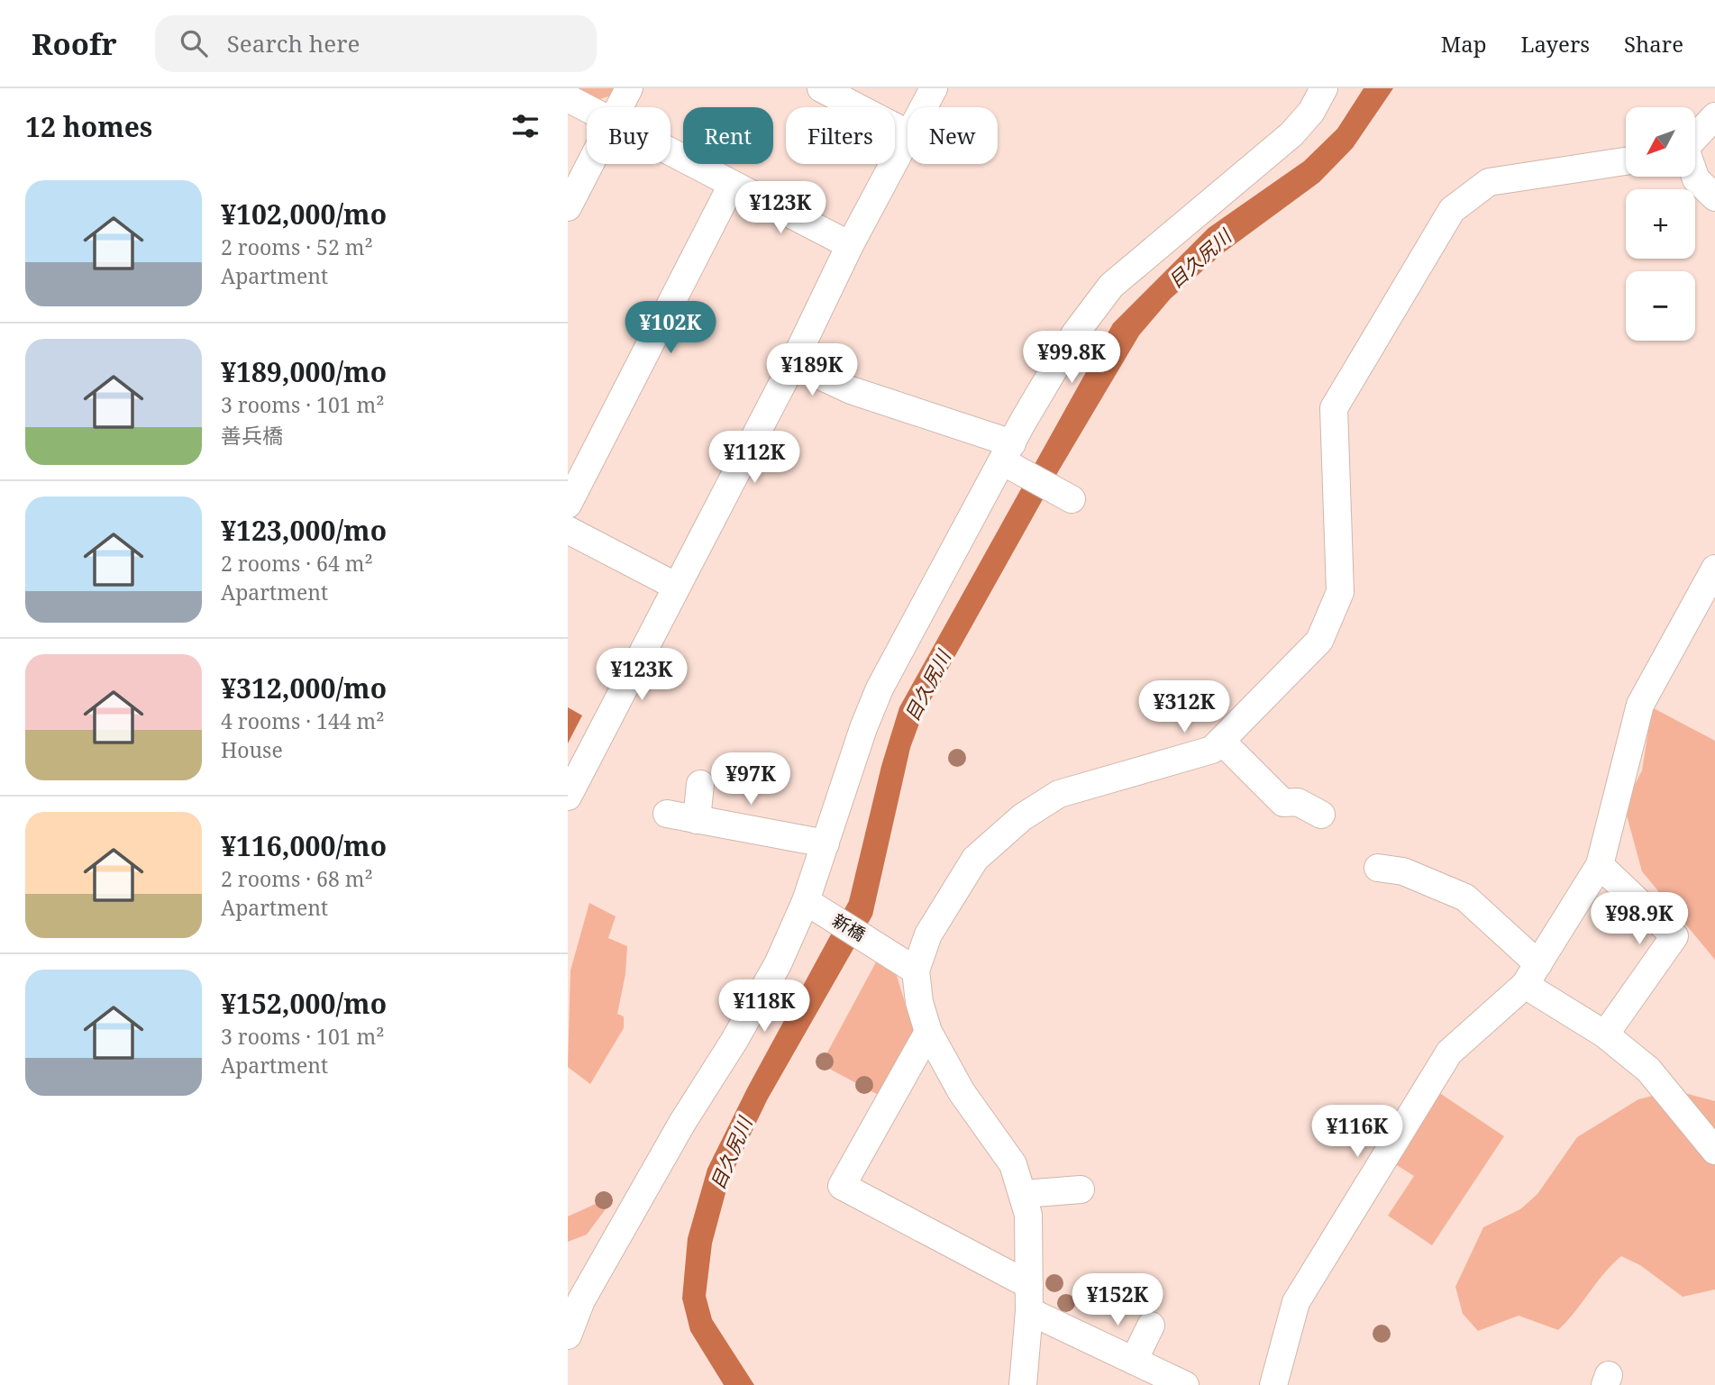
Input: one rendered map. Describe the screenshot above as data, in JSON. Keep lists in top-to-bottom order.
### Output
{
  "streets": {
    "street": ["新橋"]
  },
  "water": ["目久尻川"],
  "north": "bottom left",
  "page": {
    "header": "Roofr",
    "search": "Search here",
    "nav": ["Map", "Layers", "Share"],
    "heading": "12 homes",
    "map_buttons": ["+", "−"],
    "chip": [
      "Buy",
      "Rent",
      "Filters",
      "New"
    ],
    "list": [
      {
        "name": "¥102,000/mo",
        "note": "2 rooms · 52 m² · Apartment"
      },
      {
        "name": "¥189,000/mo",
        "note": "3 rooms · 101 m² · 善兵橋"
      },
      {
        "name": "¥123,000/mo",
        "note": "2 rooms · 64 m² · Apartment"
      },
      {
        "name": "¥312,000/mo",
        "note": "4 rooms · 144 m² · House"
      },
      {
        "name": "¥116,000/mo",
        "note": "2 rooms · 68 m² · Apartment"
      },
      {
        "name": "¥152,000/mo",
        "note": "3 rooms · 101 m² · Apartment"
      }
    ],
    "price": [
      "¥123K",
      "¥102K",
      "¥99.8K",
      "¥189K",
      "¥112K",
      "¥123K",
      "¥312K",
      "¥97K",
      "¥98.9K",
      "¥118K",
      "¥116K",
      "¥152K"
    ]
  }
}
